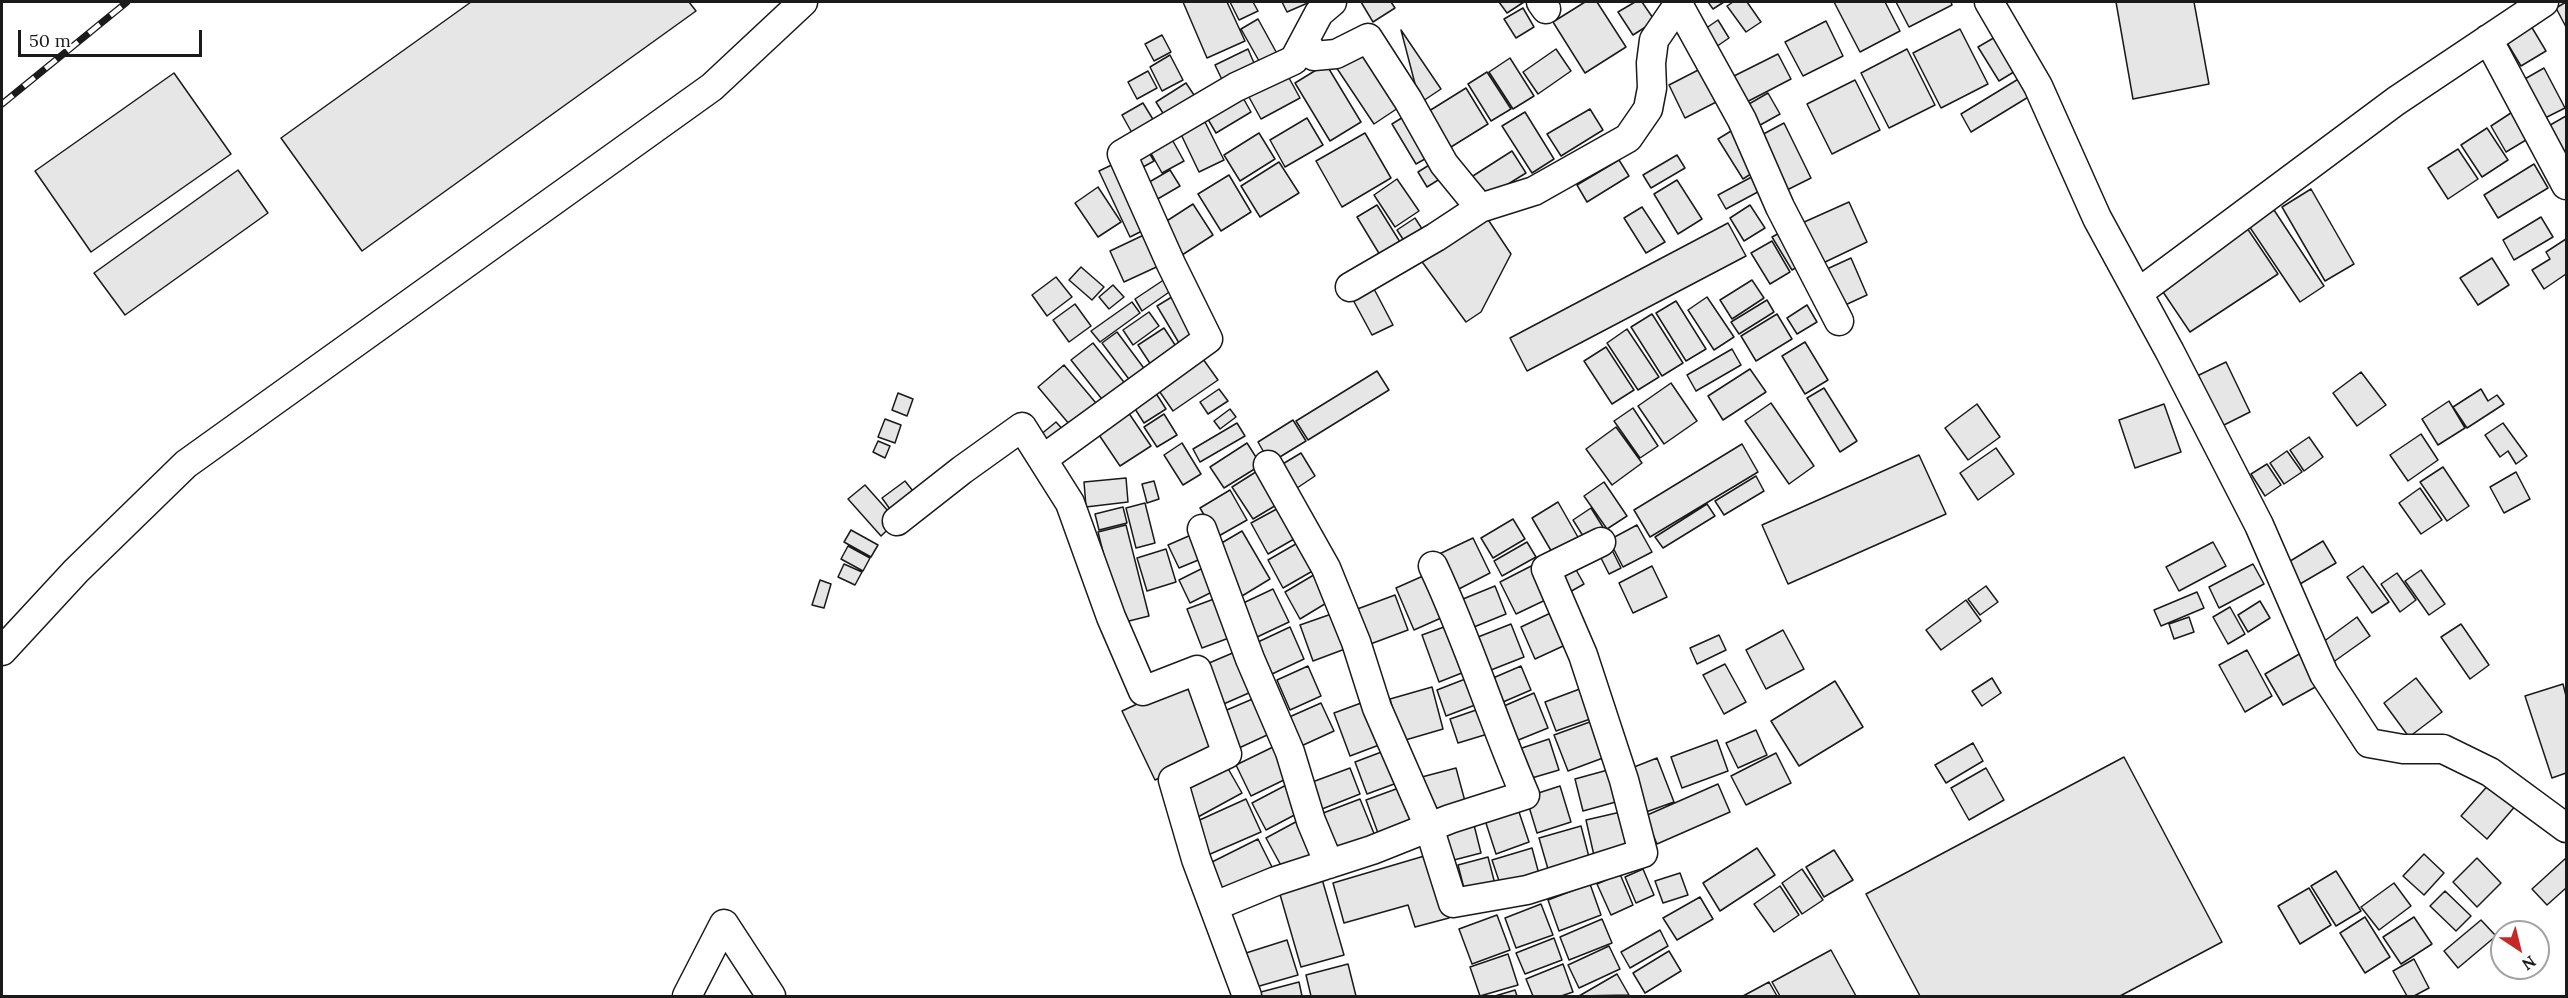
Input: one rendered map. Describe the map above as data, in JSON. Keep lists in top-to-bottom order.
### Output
{
  "scale_bar": "50 m",
  "north": "bottom right"
}
